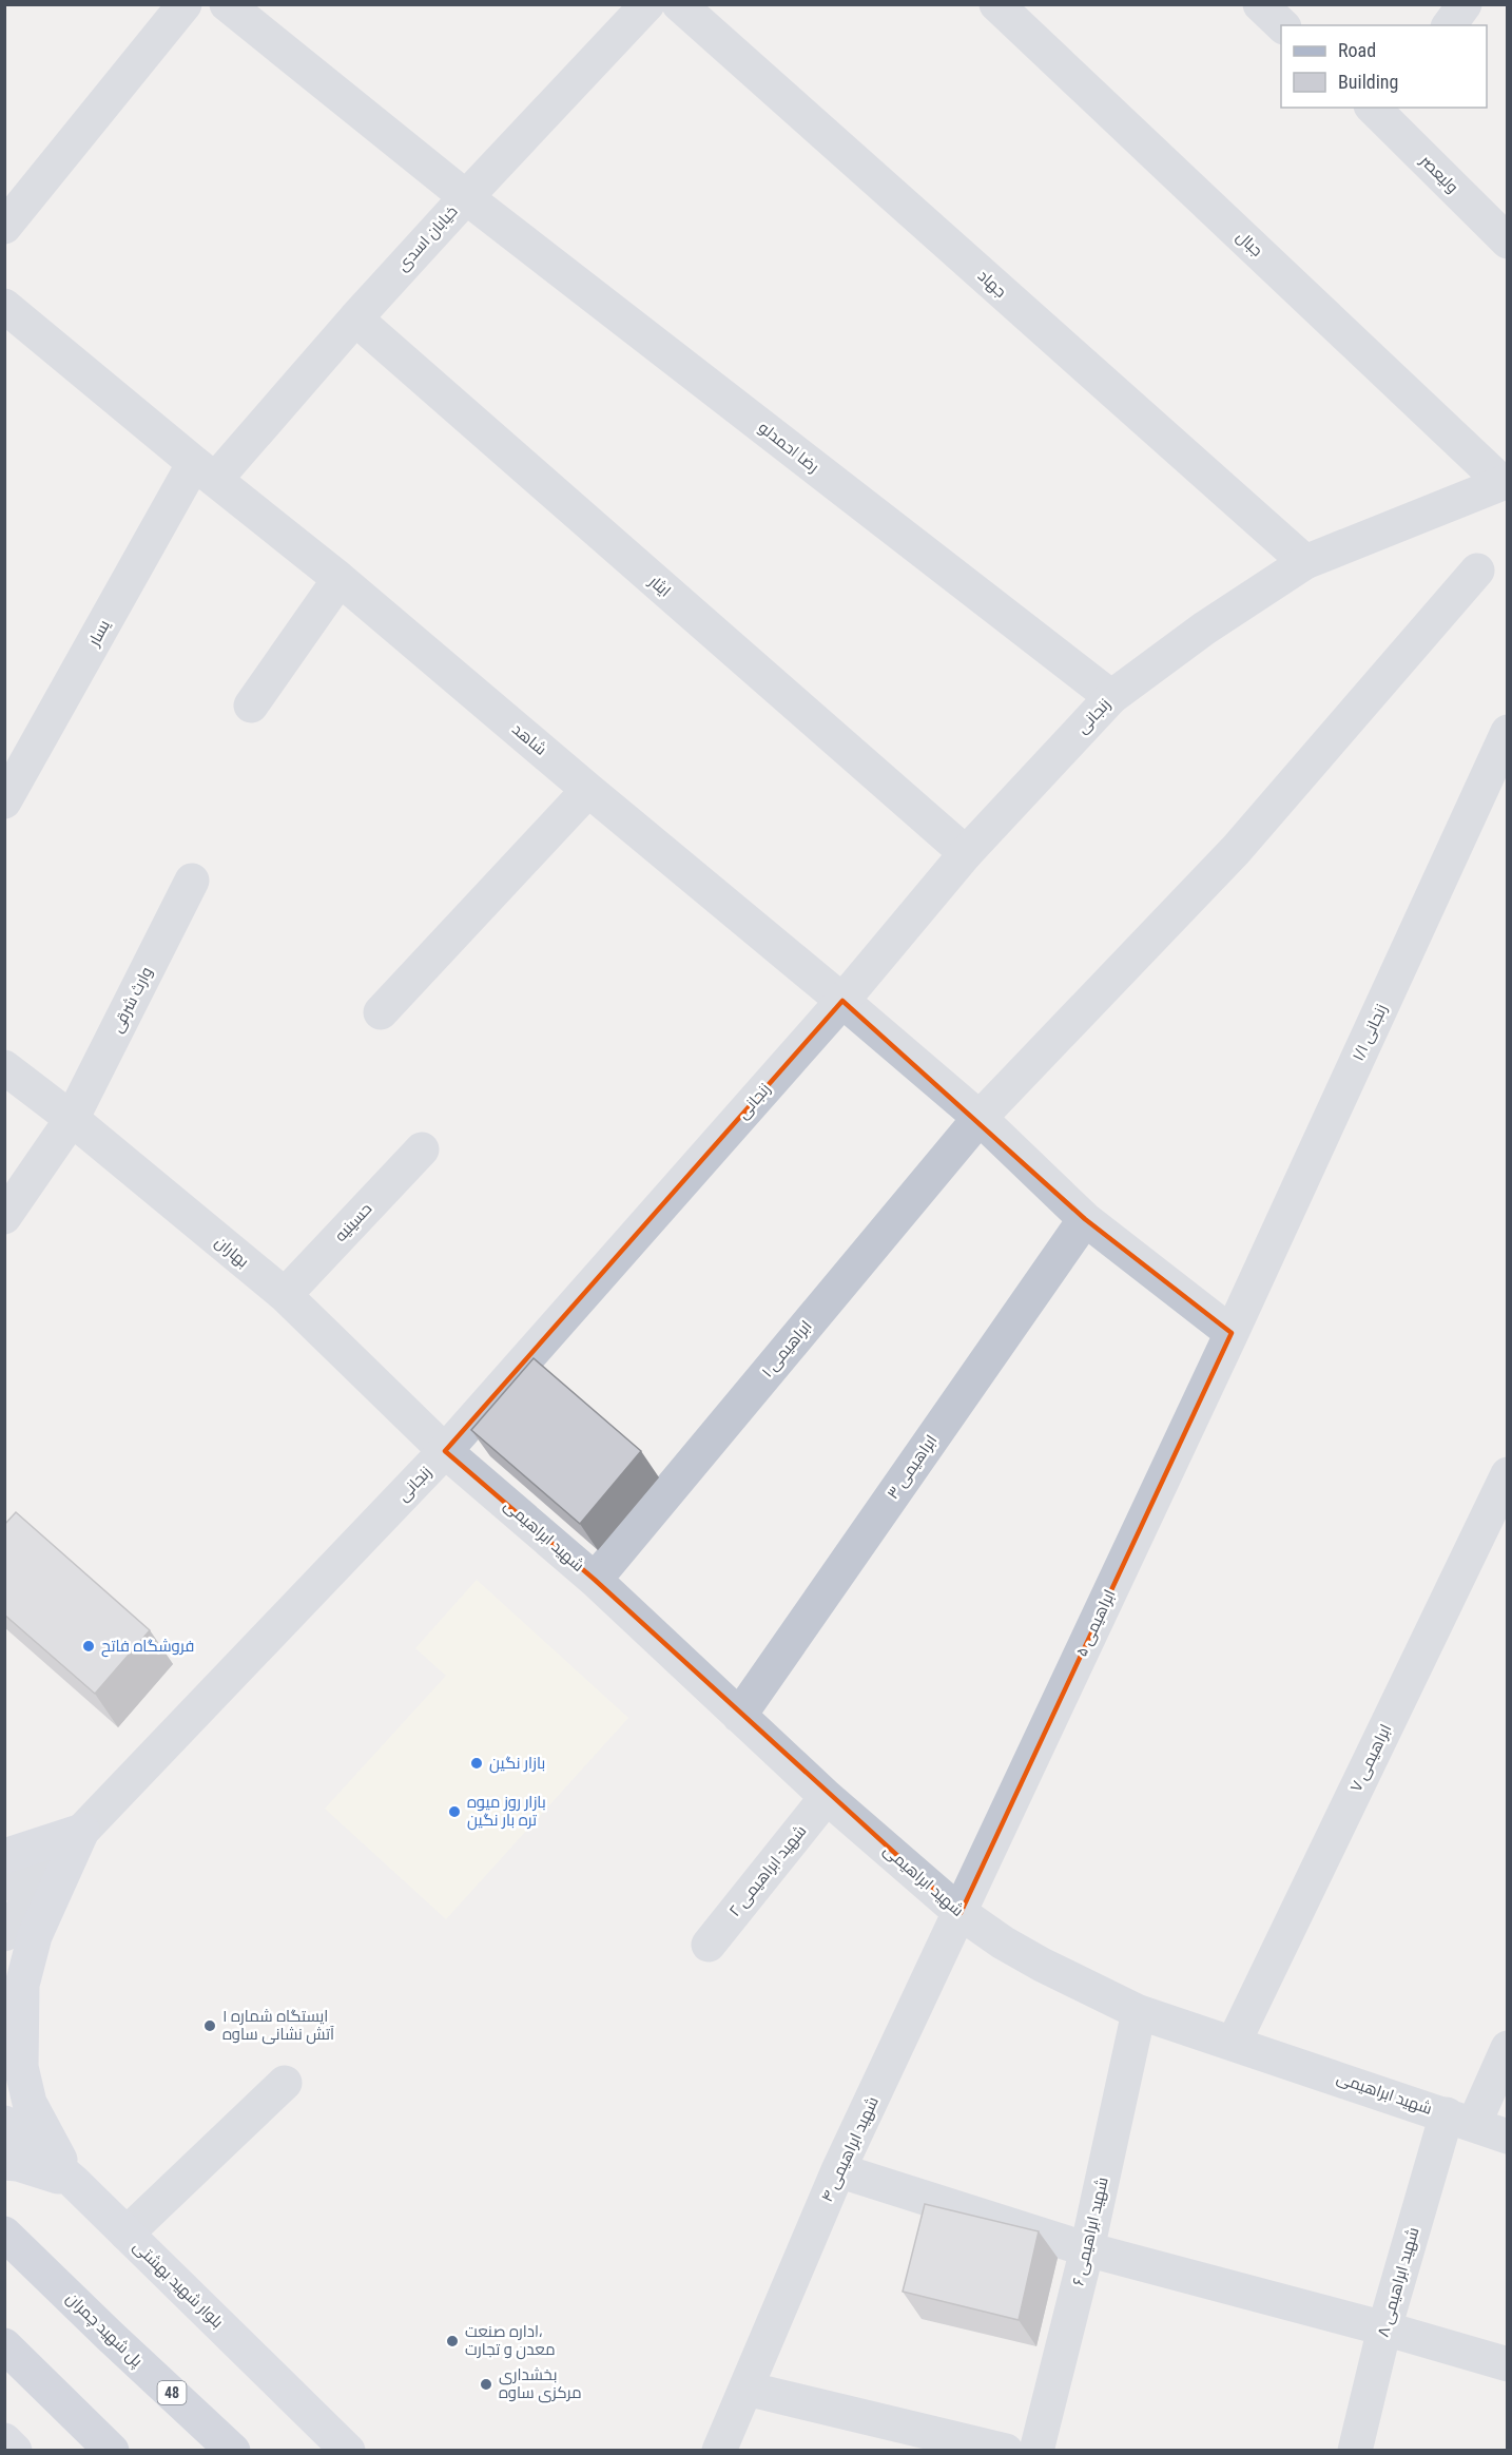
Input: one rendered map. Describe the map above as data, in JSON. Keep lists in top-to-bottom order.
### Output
{
  "streets": {
    "main road": ["بلوار شهید بهشتی", "پل شهید چمران", "48"],
    "street": [
      "ولیعصر",
      "خیابان اسدی",
      "جبال",
      "جهاد",
      "رضا احمدلو",
      "ایثار",
      "یسار",
      "زنجانی",
      "شاهد",
      "وارث شرقی",
      "زنجانی ۱/۱",
      "حسینیه",
      "بهاران",
      "ابراهیمی ۱",
      "ابراهیمی ۳",
      "شهید ابراهیمی",
      "ابراهیمی ۵",
      "ابراهیمی ۷",
      "شهید ابراهیمی ۲",
      "شهید ابراهیمی ۴",
      "شهید ابراهیمی ۶",
      "شهید ابراهیمی ۸"
    ]
  },
  "crossings": [
    ["خیابان اسدی", "رضا احمدلو"],
    ["خیابان اسدی", "ایثار"],
    ["خیابان اسدی", "یسار"],
    ["خیابان اسدی", "شاهد"],
    ["جبال", "زنجانی"],
    ["جهاد", "زنجانی"],
    ["رضا احمدلو", "زنجانی"],
    ["ایثار", "زنجانی"],
    ["یسار", "شاهد"],
    ["زنجانی", "شاهد"],
    ["زنجانی", "بهاران"],
    ["زنجانی", "شهید ابراهیمی"],
    ["شاهد", "زنجانی ۱/۱"],
    ["شاهد", "ابراهیمی ۱"],
    ["شاهد", "ابراهیمی ۳"],
    ["شاهد", "ابراهیمی ۵"],
    ["وارث شرقی", "بهاران"],
    ["زنجانی ۱/۱", "ابراهیمی ۵"],
    ["حسینیه", "بهاران"],
    ["بهاران", "شهید ابراهیمی"],
    ["ابراهیمی ۱", "شهید ابراهیمی"],
    ["ابراهیمی ۳", "شهید ابراهیمی"],
    ["شهید ابراهیمی", "ابراهیمی ۵"],
    ["شهید ابراهیمی", "ابراهیمی ۷"],
    ["شهید ابراهیمی", "شهید ابراهیمی ۲"],
    ["شهید ابراهیمی", "شهید ابراهیمی ۴"],
    ["شهید ابراهیمی", "شهید ابراهیمی ۶"],
    ["شهید ابراهیمی", "شهید ابراهیمی ۸"],
    ["ابراهیمی ۵", "شهید ابراهیمی ۴"]
  ],
  "places": [
    "فروشگاه فاتح",
    "بازار نگین",
    "بازار روز میوه تره بار نگین",
    "ایستگاه شماره ۱ آتش نشانی ساوه",
    "اداره صنعت، معدن و تجارت",
    "بخشداری مرکزی ساوه"
  ],
  "legend": ["Road", "Building"]
}
